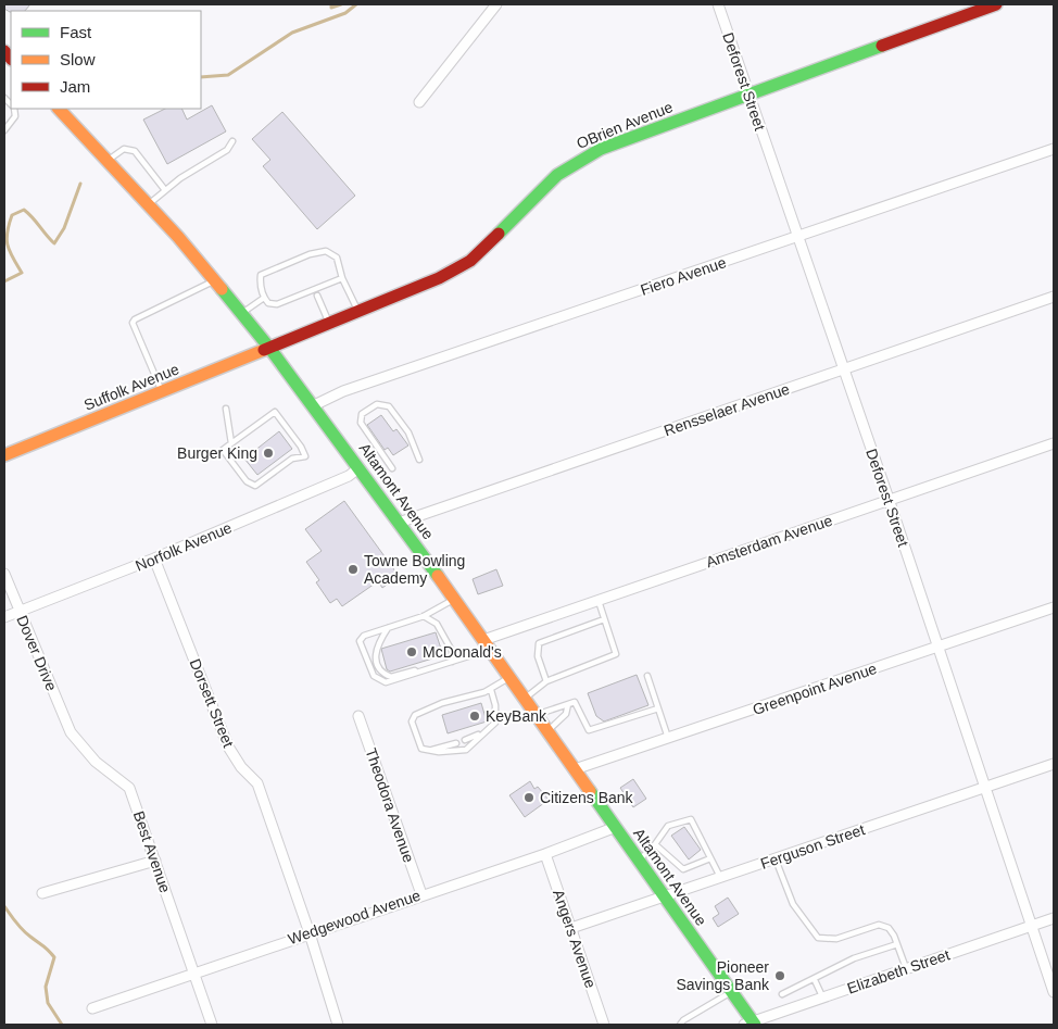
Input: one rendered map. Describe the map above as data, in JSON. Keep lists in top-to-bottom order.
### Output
{
  "streets": {
    "main road": ["OBrien Avenue", "Suffolk Avenue", "Altamont Avenue"],
    "street": [
      "Deforest Street",
      "Fiero Avenue",
      "Rensselaer Avenue",
      "Amsterdam Avenue",
      "Norfolk Avenue",
      "Dover Drive",
      "Greenpoint Avenue",
      "Dorsett Street",
      "Theodora Avenue",
      "Ferguson Street",
      "Best Avenue",
      "Wedgewood Avenue",
      "Angers Avenue",
      "Elizabeth Street"
    ]
  },
  "crossings": [
    ["Deforest Street", "OBrien Avenue"],
    ["Deforest Street", "Fiero Avenue"],
    ["Deforest Street", "Rensselaer Avenue"],
    ["Deforest Street", "Amsterdam Avenue"],
    ["Deforest Street", "Greenpoint Avenue"],
    ["Deforest Street", "Ferguson Street"],
    ["Deforest Street", "Elizabeth Street"],
    ["OBrien Avenue", "Suffolk Avenue"],
    ["OBrien Avenue", "Altamont Avenue"],
    ["Fiero Avenue", "Altamont Avenue"],
    ["Suffolk Avenue", "Altamont Avenue"],
    ["Rensselaer Avenue", "Altamont Avenue"],
    ["Altamont Avenue", "Amsterdam Avenue"],
    ["Altamont Avenue", "Norfolk Avenue"],
    ["Altamont Avenue", "Greenpoint Avenue"],
    ["Altamont Avenue", "Ferguson Street"],
    ["Altamont Avenue", "Wedgewood Avenue"],
    ["Altamont Avenue", "Elizabeth Street"],
    ["Norfolk Avenue", "Dover Drive"],
    ["Norfolk Avenue", "Dorsett Street"],
    ["Dover Drive", "Best Avenue"],
    ["Dorsett Street", "Wedgewood Avenue"],
    ["Theodora Avenue", "Wedgewood Avenue"],
    ["Ferguson Street", "Angers Avenue"],
    ["Best Avenue", "Wedgewood Avenue"],
    ["Wedgewood Avenue", "Angers Avenue"]
  ],
  "places": [
    "Burger King",
    "Towne Bowling Academy",
    "McDonald's",
    "KeyBank",
    "Citizens Bank",
    "Pioneer Savings Bank"
  ],
  "legend": ["Fast", "Slow", "Jam"]
}
